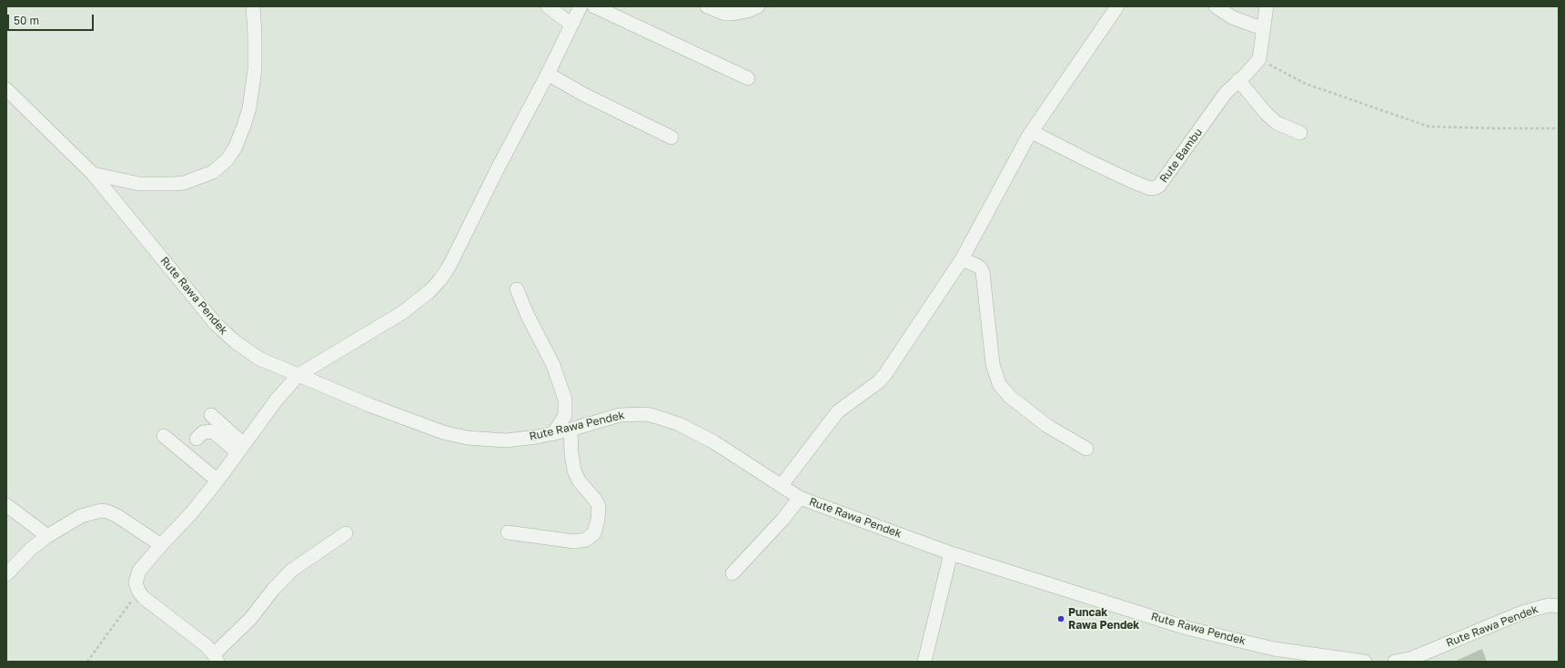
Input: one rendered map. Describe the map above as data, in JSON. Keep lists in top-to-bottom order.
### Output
{
  "streets": {
    "street": ["Rute Bambu", "Rute Rawa Pendek"]
  },
  "places": ["Puncak Rawa Pendek"],
  "scale_bar": "50 m"
}
